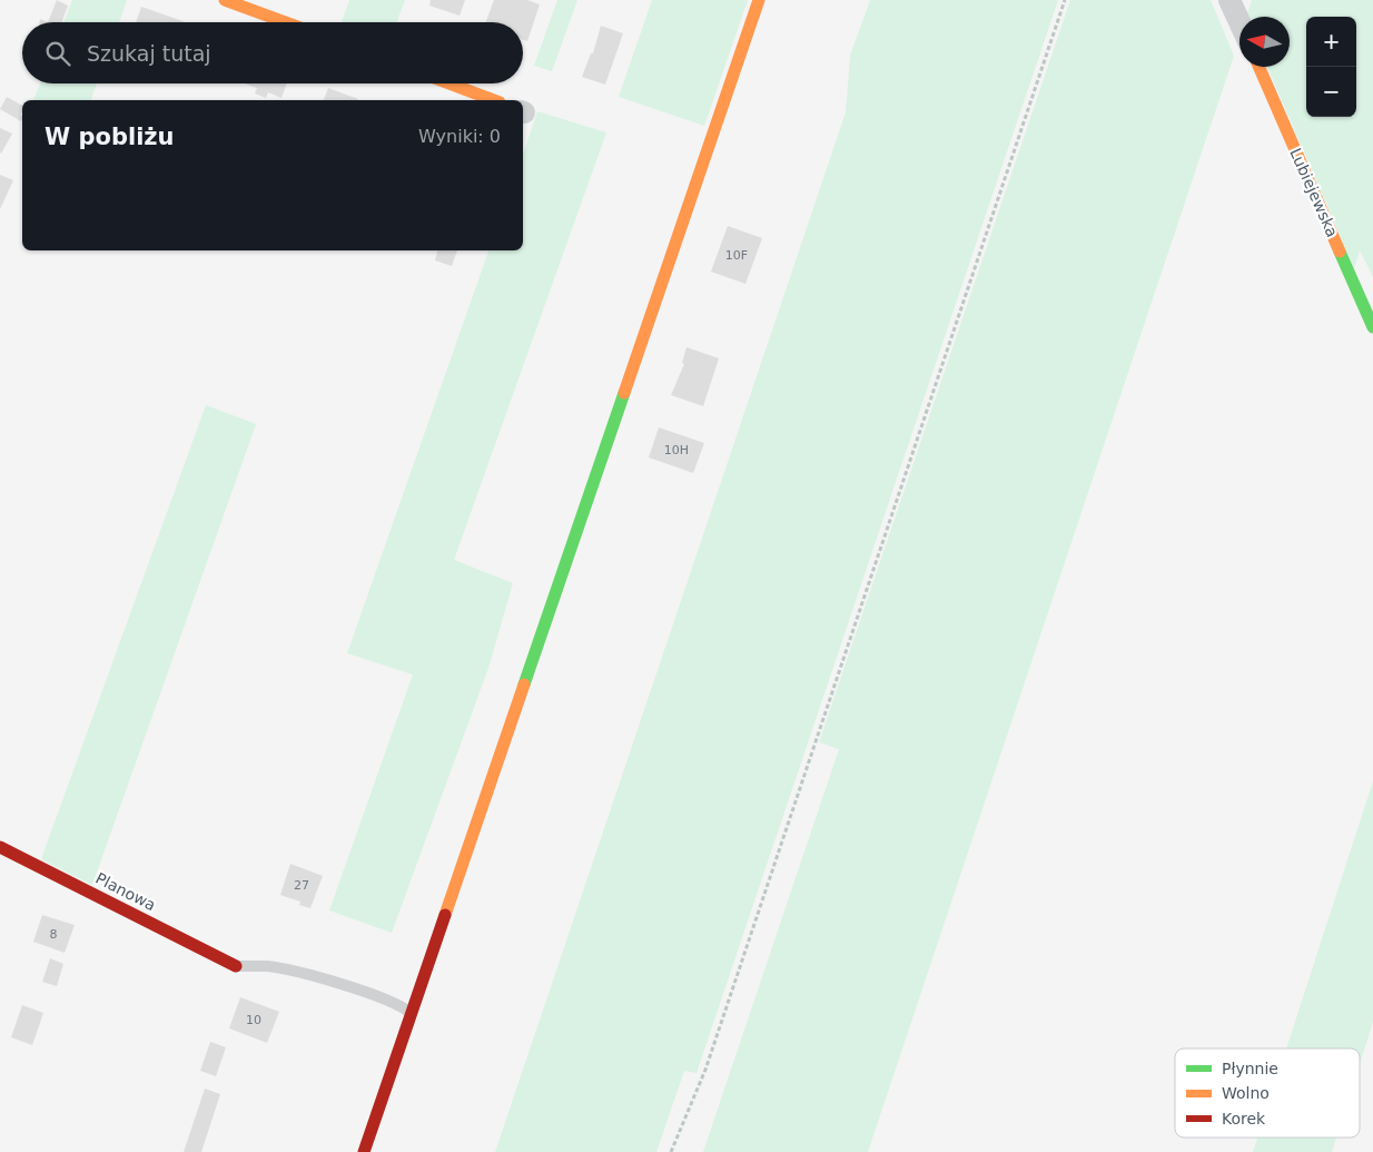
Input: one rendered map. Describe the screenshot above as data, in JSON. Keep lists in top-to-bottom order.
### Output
{
  "streets": {
    "street": ["Lubiejewska", "Planowa"]
  },
  "house_numbers": [
    "10F",
    "10H",
    "27",
    "8",
    "10"
  ],
  "legend": ["Płynnie", "Wolno", "Korek"],
  "north": "left",
  "page": {
    "map_buttons": ["+", "−"],
    "search": "Szukaj tutaj",
    "heading": ["W pobliżu", "Wyniki: 0"]
  }
}
